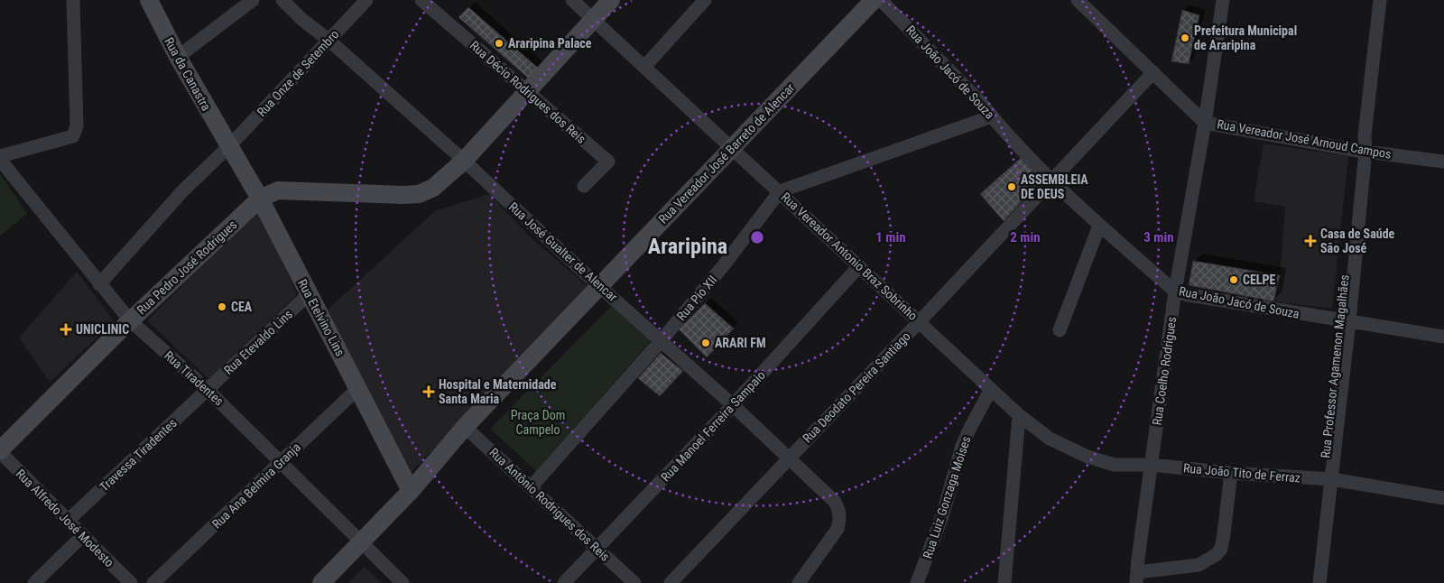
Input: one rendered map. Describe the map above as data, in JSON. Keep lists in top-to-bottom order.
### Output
{
  "streets": {
    "main road": [
      "Rua da Canastra",
      "Rua Vereador José Barreto de Alencar",
      "Rua Pedro José Rodrigues",
      "Rua Etelvino Lins"
    ],
    "street": [
      "Rua João Jacó de Souza",
      "Rua Onze de Setembro",
      "Rua Décio Rodrigues dos Reis",
      "Rua Vereador José Arnoud Campos",
      "Rua José Gualter de Alencar",
      "Rua Vereador Antonio Braz Sobrinho",
      "Rua Pio XII",
      "Rua Etevaldo Lins",
      "Rua Professor Agamenon Magalhães",
      "Rua Coelho Rodrigues",
      "Rua Tiradentes",
      "Rua Deodato Pereira Santiago",
      "Rua Manoel Ferreira Sampaio",
      "Travessa Tiradentes",
      "Rua João Tito de Ferraz",
      "Rua Ana Belmira Granja",
      "Rua Luiz Gonzaga Moises",
      "Rua Antônio Rodrigues dos Reis",
      "Rua Alfredo José Modesto"
    ]
  },
  "crossings": [
    ["Rua João Jacó de Souza", "Rua Professor Agamenon Magalhães"],
    ["Rua João Jacó de Souza", "Rua Coelho Rodrigues"],
    ["Rua João Jacó de Souza", "Rua Deodato Pereira Santiago"],
    ["Rua Onze de Setembro", "Rua da Canastra"],
    ["Rua Onze de Setembro", "Rua José Gualter de Alencar"],
    ["Rua Onze de Setembro", "Rua Etelvino Lins"],
    ["Rua Onze de Setembro", "Rua Tiradentes"],
    ["Rua da Canastra", "Rua Etelvino Lins"],
    ["Rua Vereador José Arnoud Campos", "Rua Professor Agamenon Magalhães"],
    ["Rua Vereador José Arnoud Campos", "Rua Coelho Rodrigues"],
    ["Rua Vereador José Arnoud Campos", "Rua Deodato Pereira Santiago"],
    ["Rua Vereador José Barreto de Alencar", "Rua José Gualter de Alencar"],
    ["Rua Vereador José Barreto de Alencar", "Rua Vereador Antonio Braz Sobrinho"],
    ["Rua Vereador José Barreto de Alencar", "Rua Etelvino Lins"],
    ["Rua Vereador José Barreto de Alencar", "Rua Tiradentes"],
    ["Rua Vereador José Barreto de Alencar", "Rua Antônio Rodrigues dos Reis"],
    ["Rua José Gualter de Alencar", "Rua Pio XII"],
    ["Rua José Gualter de Alencar", "Rua Deodato Pereira Santiago"],
    ["Rua José Gualter de Alencar", "Rua Manoel Ferreira Sampaio"],
    ["Rua Vereador Antonio Braz Sobrinho", "Rua Pio XII"],
    ["Rua Vereador Antonio Braz Sobrinho", "Rua Coelho Rodrigues"],
    ["Rua Vereador Antonio Braz Sobrinho", "Rua Deodato Pereira Santiago"],
    ["Rua Vereador Antonio Braz Sobrinho", "Rua Manoel Ferreira Sampaio"],
    ["Rua Vereador Antonio Braz Sobrinho", "Rua João Tito de Ferraz"],
    ["Rua Vereador Antonio Braz Sobrinho", "Rua Luiz Gonzaga Moises"],
    ["Rua Pedro José Rodrigues", "Rua Etelvino Lins"],
    ["Rua Pedro José Rodrigues", "Rua Tiradentes"],
    ["Rua Pedro José Rodrigues", "Rua Alfredo José Modesto"],
    ["Rua Pio XII", "Rua Antônio Rodrigues dos Reis"],
    ["Rua Etelvino Lins", "Rua Etevaldo Lins"],
    ["Rua Etelvino Lins", "Rua Ana Belmira Granja"],
    ["Rua Etevaldo Lins", "Rua Tiradentes"],
    ["Rua Etevaldo Lins", "Travessa Tiradentes"],
    ["Rua Professor Agamenon Magalhães", "Rua João Tito de Ferraz"],
    ["Rua Coelho Rodrigues", "Rua João Tito de Ferraz"],
    ["Rua Tiradentes", "Travessa Tiradentes"],
    ["Rua Tiradentes", "Rua Ana Belmira Granja"],
    ["Rua Manoel Ferreira Sampaio", "Rua Antônio Rodrigues dos Reis"],
    ["Travessa Tiradentes", "Rua Alfredo José Modesto"]
  ],
  "districts": ["Araripina"],
  "parks": ["Praça Dom Campelo"],
  "places": {
    "other": [
      "Prefeitura Municipal de Araripina",
      "Araripina Palace",
      "ASSEMBLEIA DE DEUS",
      "CELPE",
      "CEA",
      "ARARI FM"
    ],
    "health": ["Casa de Saúde São José", "UNICLINIC", "Hospital e Maternidade Santa Maria"]
  },
  "rings": ["1 min", "2 min", "3 min"]
}
